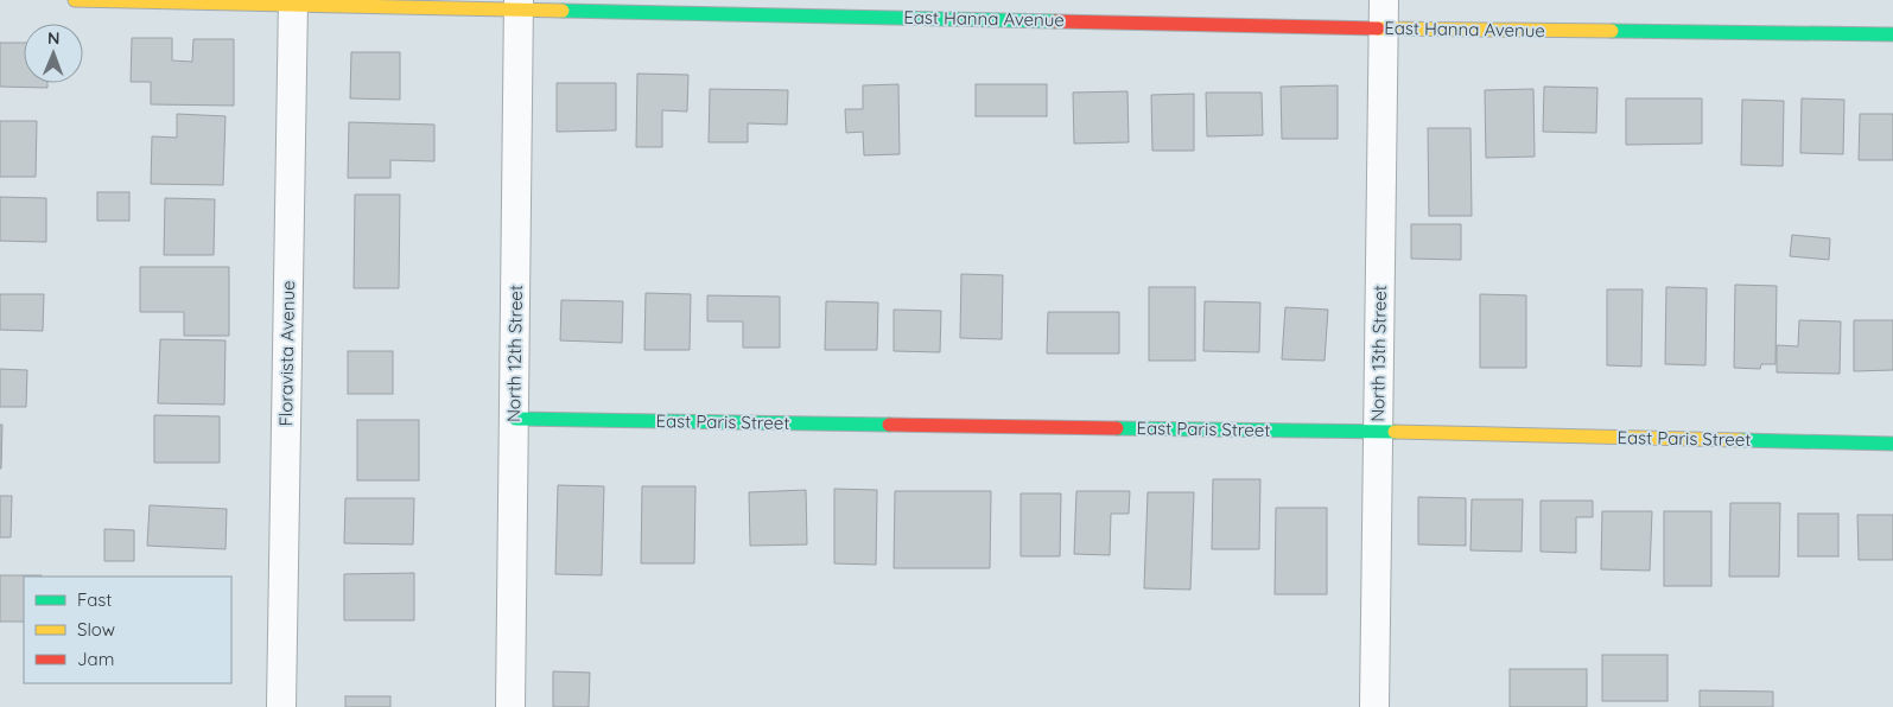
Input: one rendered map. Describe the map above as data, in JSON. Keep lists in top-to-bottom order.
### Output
{
  "streets": {
    "street": [
      "East Hanna Avenue",
      "Floravista Avenue",
      "North 12th Street",
      "North 13th Street",
      "East Paris Street"
    ]
  },
  "crossings": [
    ["East Hanna Avenue", "Floravista Avenue"],
    ["East Hanna Avenue", "North 12th Street"],
    ["East Hanna Avenue", "North 13th Street"],
    ["North 12th Street", "East Paris Street"],
    ["North 13th Street", "East Paris Street"]
  ],
  "legend": ["Fast", "Slow", "Jam"],
  "north": "top"
}
